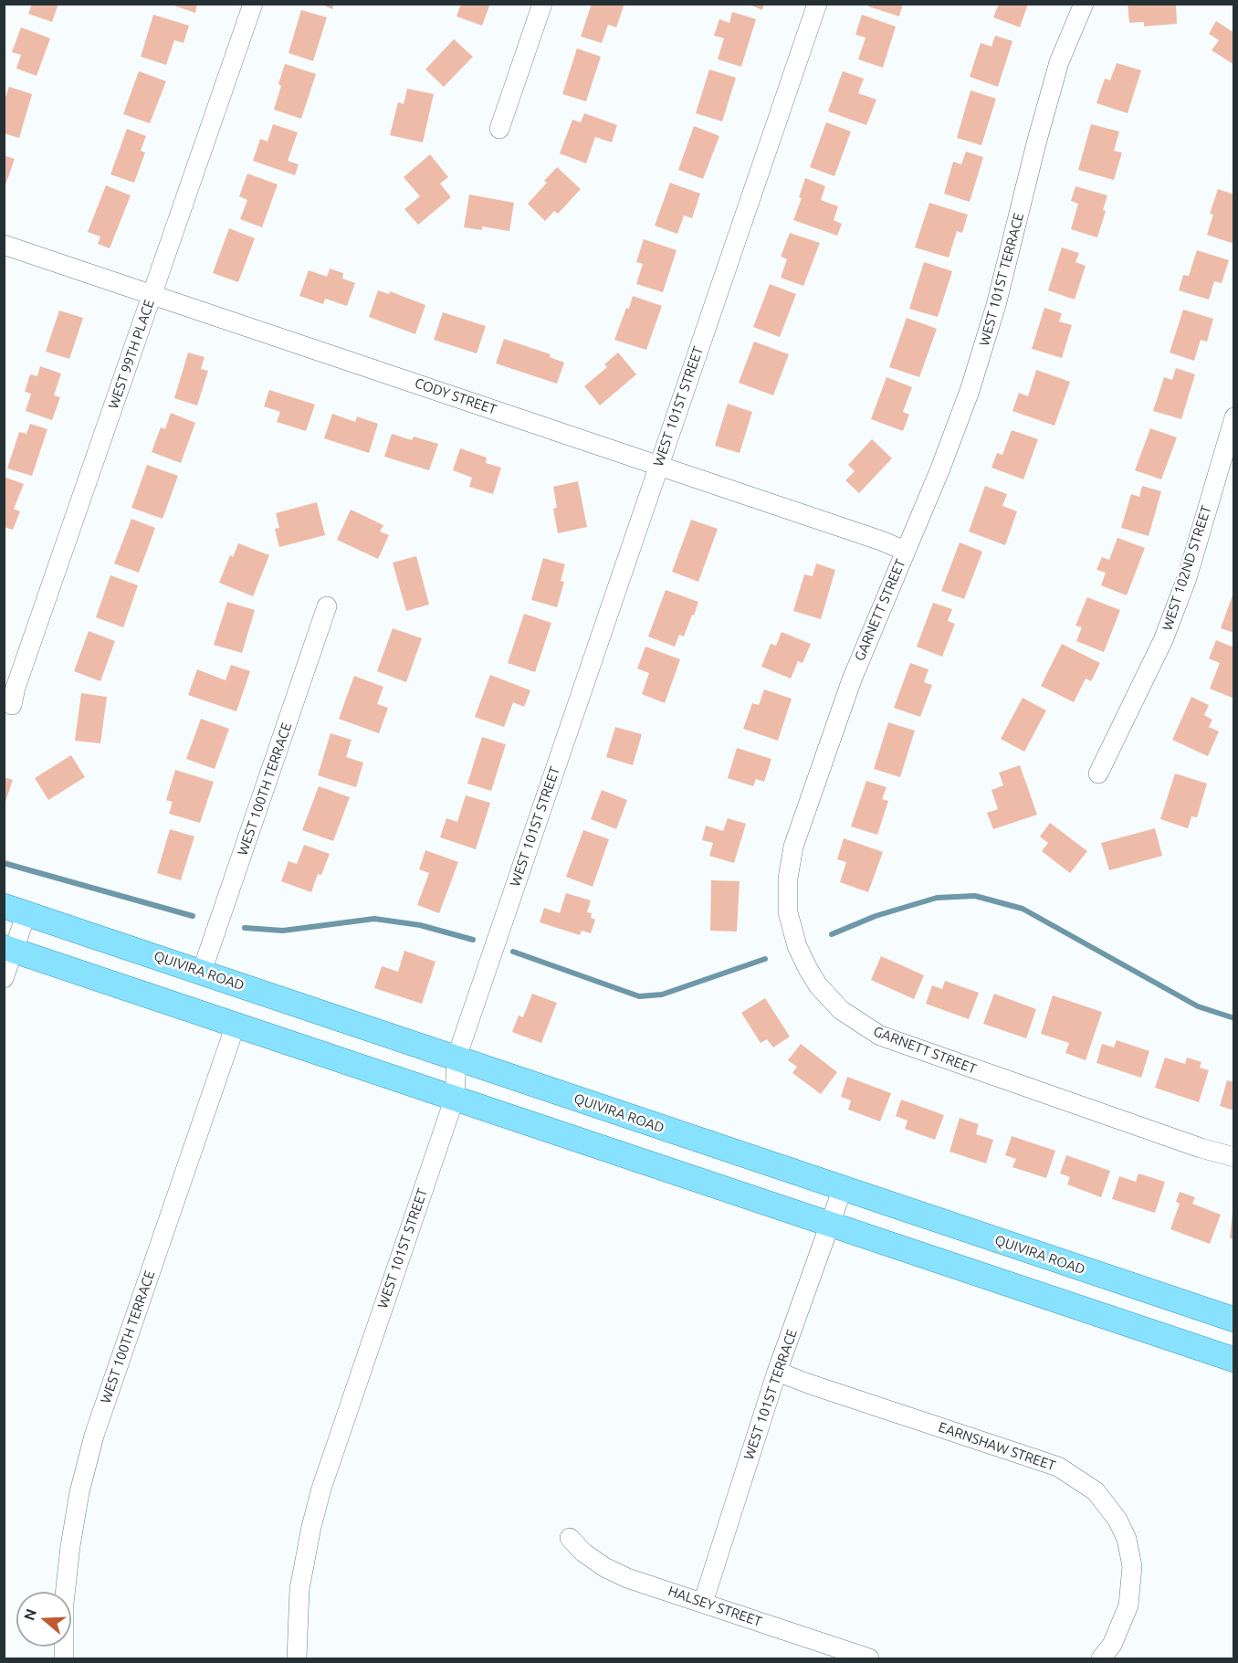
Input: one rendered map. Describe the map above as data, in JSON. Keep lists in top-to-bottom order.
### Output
{
  "streets": {
    "main road": ["QUIVIRA ROAD"],
    "street": [
      "WEST 101ST TERRACE",
      "WEST 99TH PLACE",
      "CODY STREET",
      "WEST 101ST STREET",
      "WEST 102ND STREET",
      "GARNETT STREET",
      "WEST 100TH TERRACE",
      "EARNSHAW STREET",
      "HALSEY STREET"
    ]
  },
  "crossings": [
    ["WEST 101ST TERRACE", "CODY STREET"],
    ["WEST 101ST TERRACE", "GARNETT STREET"],
    ["WEST 101ST TERRACE", "QUIVIRA ROAD"],
    ["WEST 101ST TERRACE", "EARNSHAW STREET"],
    ["WEST 101ST TERRACE", "HALSEY STREET"],
    ["WEST 99TH PLACE", "CODY STREET"],
    ["CODY STREET", "WEST 101ST STREET"],
    ["CODY STREET", "GARNETT STREET"],
    ["WEST 101ST STREET", "QUIVIRA ROAD"],
    ["WEST 100TH TERRACE", "QUIVIRA ROAD"]
  ],
  "north": "left"
}
